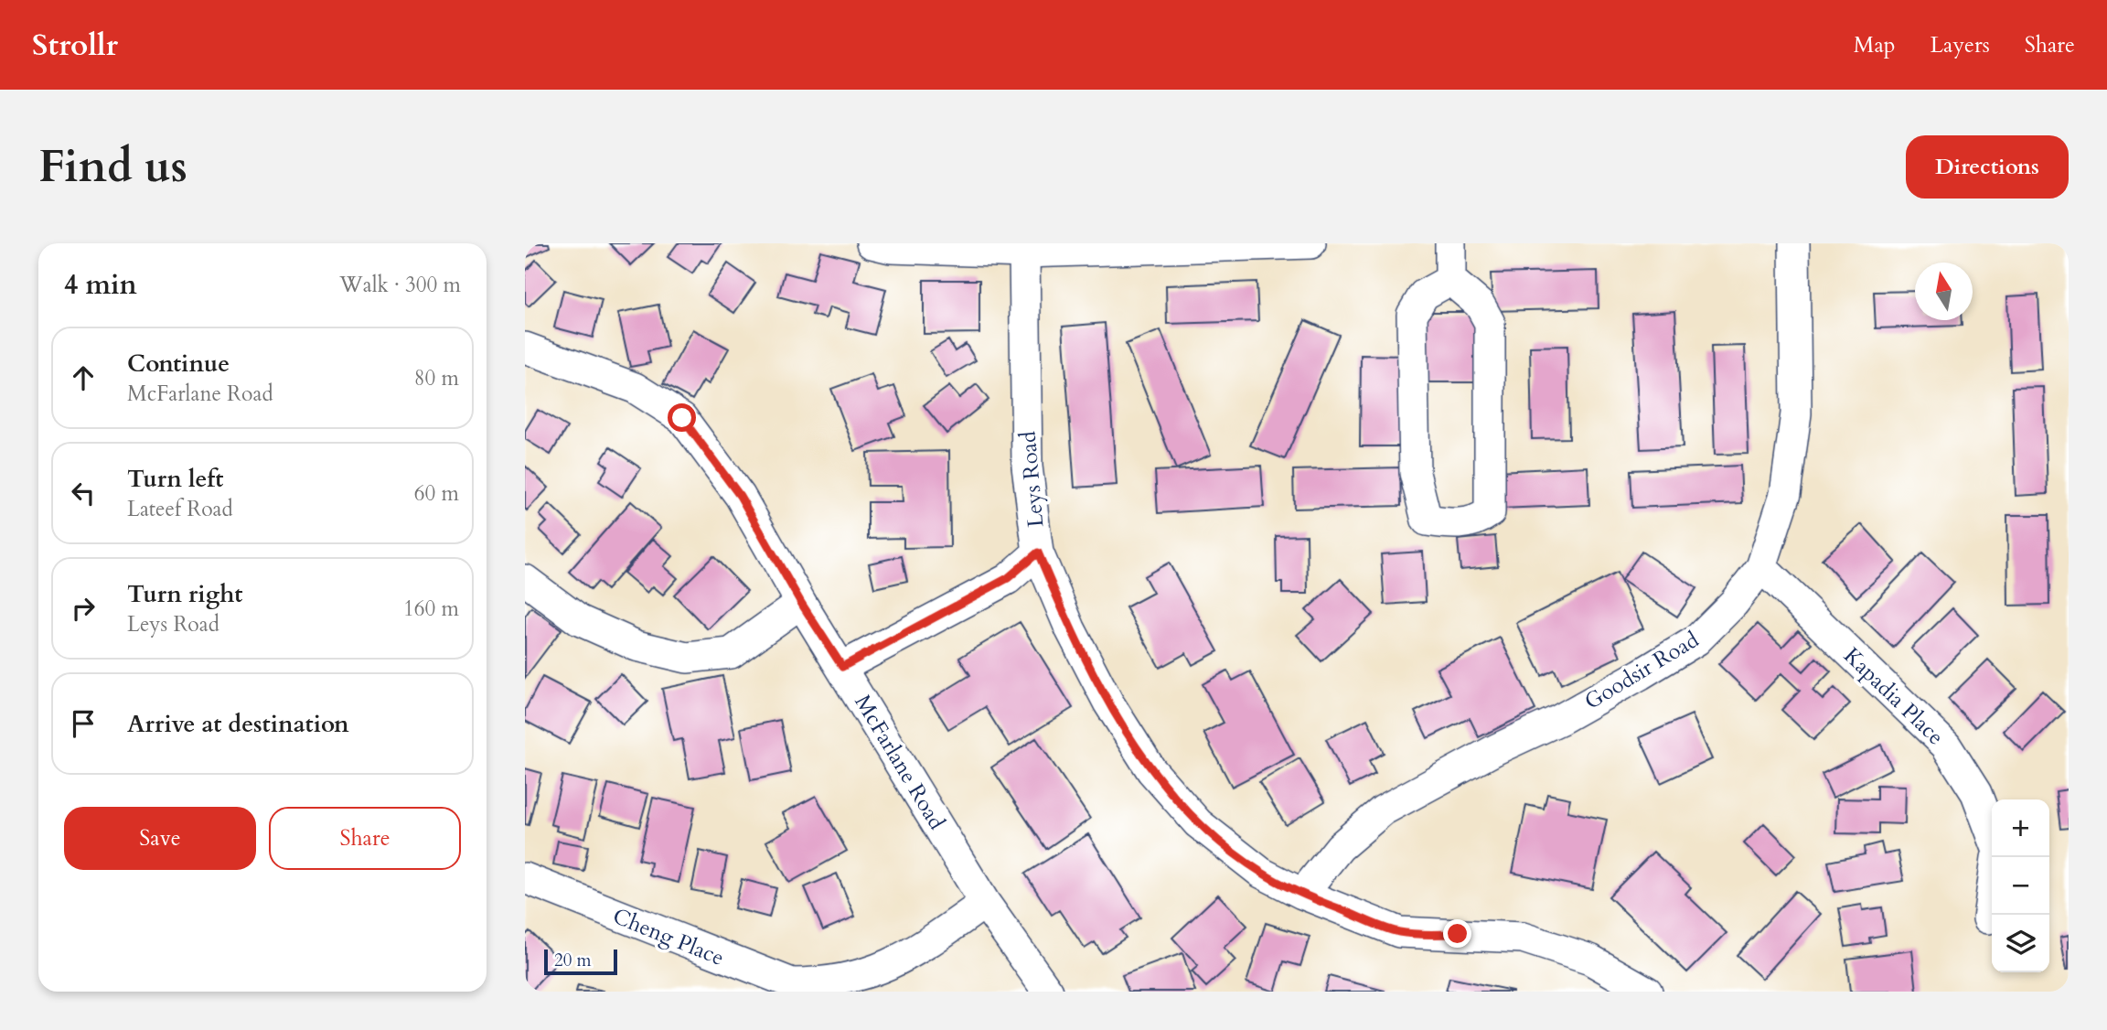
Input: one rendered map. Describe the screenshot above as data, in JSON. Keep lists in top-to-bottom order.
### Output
{
  "streets": {
    "street": [
      "Leys Road",
      "Goodsir Road",
      "Kapadia Place",
      "McFarlane Road",
      "Cheng Place"
    ]
  },
  "crossings": [
    ["Leys Road", "Goodsir Road"],
    ["Goodsir Road", "Kapadia Place"],
    ["McFarlane Road", "Cheng Place"]
  ],
  "scale_bar": "20 m",
  "north": "top",
  "page": {
    "header": "Strollr",
    "nav": ["Map", "Layers", "Share"],
    "buttons": [
      "Directions",
      ["Save", "Share"]
    ],
    "title": "Find us",
    "heading": ["4 min", "Walk · 300 m"],
    "list": [
      ["Continue", "McFarlane Road", "80 m"],
      ["Turn left", "Lateef Road", "60 m"],
      ["Turn right", "Leys Road", "160 m"],
      "Arrive at destination"
    ],
    "map_buttons": ["+", "−"],
    "scale": "20 m"
  }
}
